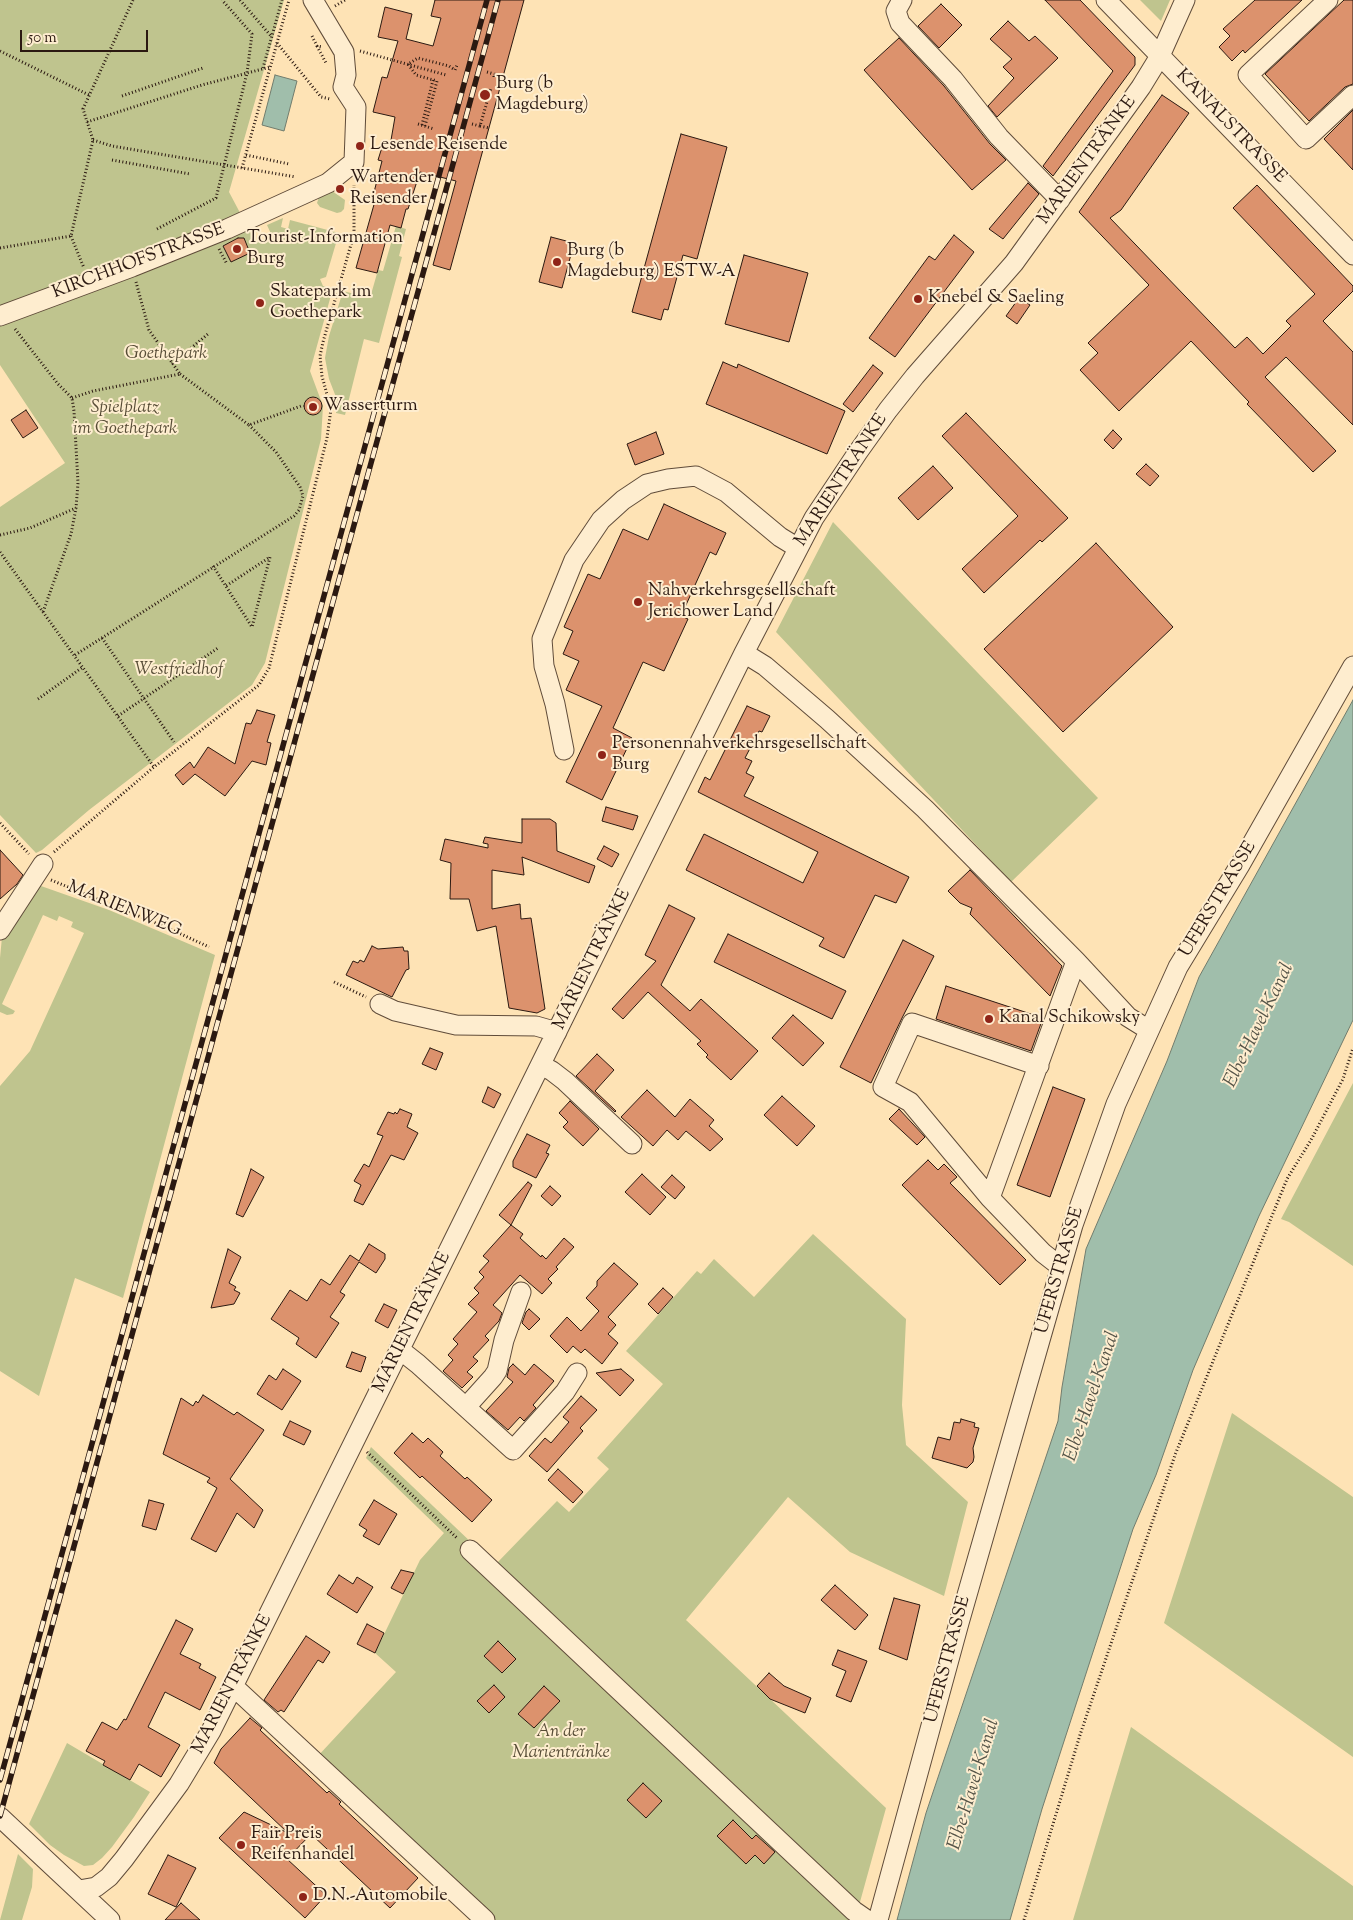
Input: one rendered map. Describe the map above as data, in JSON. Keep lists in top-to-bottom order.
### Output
{
  "streets": {
    "street": [
      "KANALSTRASSE",
      "MARIENTRÄNKE",
      "KIRCHHOFSTRASSE",
      "UFERSTRASSE"
    ],
    "path": ["MARIENWEG"]
  },
  "crossings": [
    ["KANALSTRASSE", "MARIENTRÄNKE"]
  ],
  "water": ["Elbe-Havel-Kanal"],
  "parks": [
    "Goethepark",
    "Spielplatz im Goethepark",
    "Westfriedhof",
    "An der Marientränke"
  ],
  "places": [
    "Burg (b Magdeburg)",
    "Lesende Reisende",
    "Wartender Reisender",
    "Tourist-Information Burg",
    "Burg (b Magdeburg) ESTW-A",
    "Knebel & Saeling",
    "Skatepark im Goethepark",
    "Wasserturm",
    "Nahverkehrsgesellschaft Jerichower Land",
    "Personennahverkehrsgesellschaft Burg",
    "Kanal Schikowsky",
    "Fair Preis Reifenhandel",
    "D.N.-Automobile"
  ],
  "scale_bar": "50 m"
}
